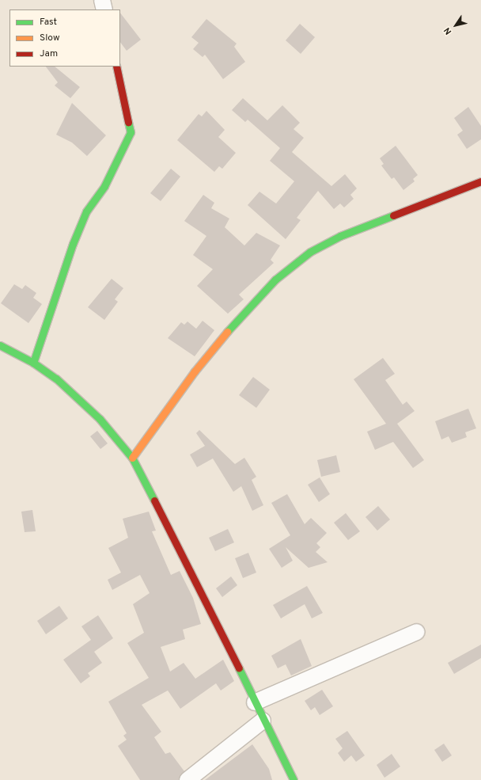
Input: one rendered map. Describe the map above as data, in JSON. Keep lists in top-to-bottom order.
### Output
{
  "legend": ["Fast", "Slow", "Jam"],
  "north": "bottom left"
}
